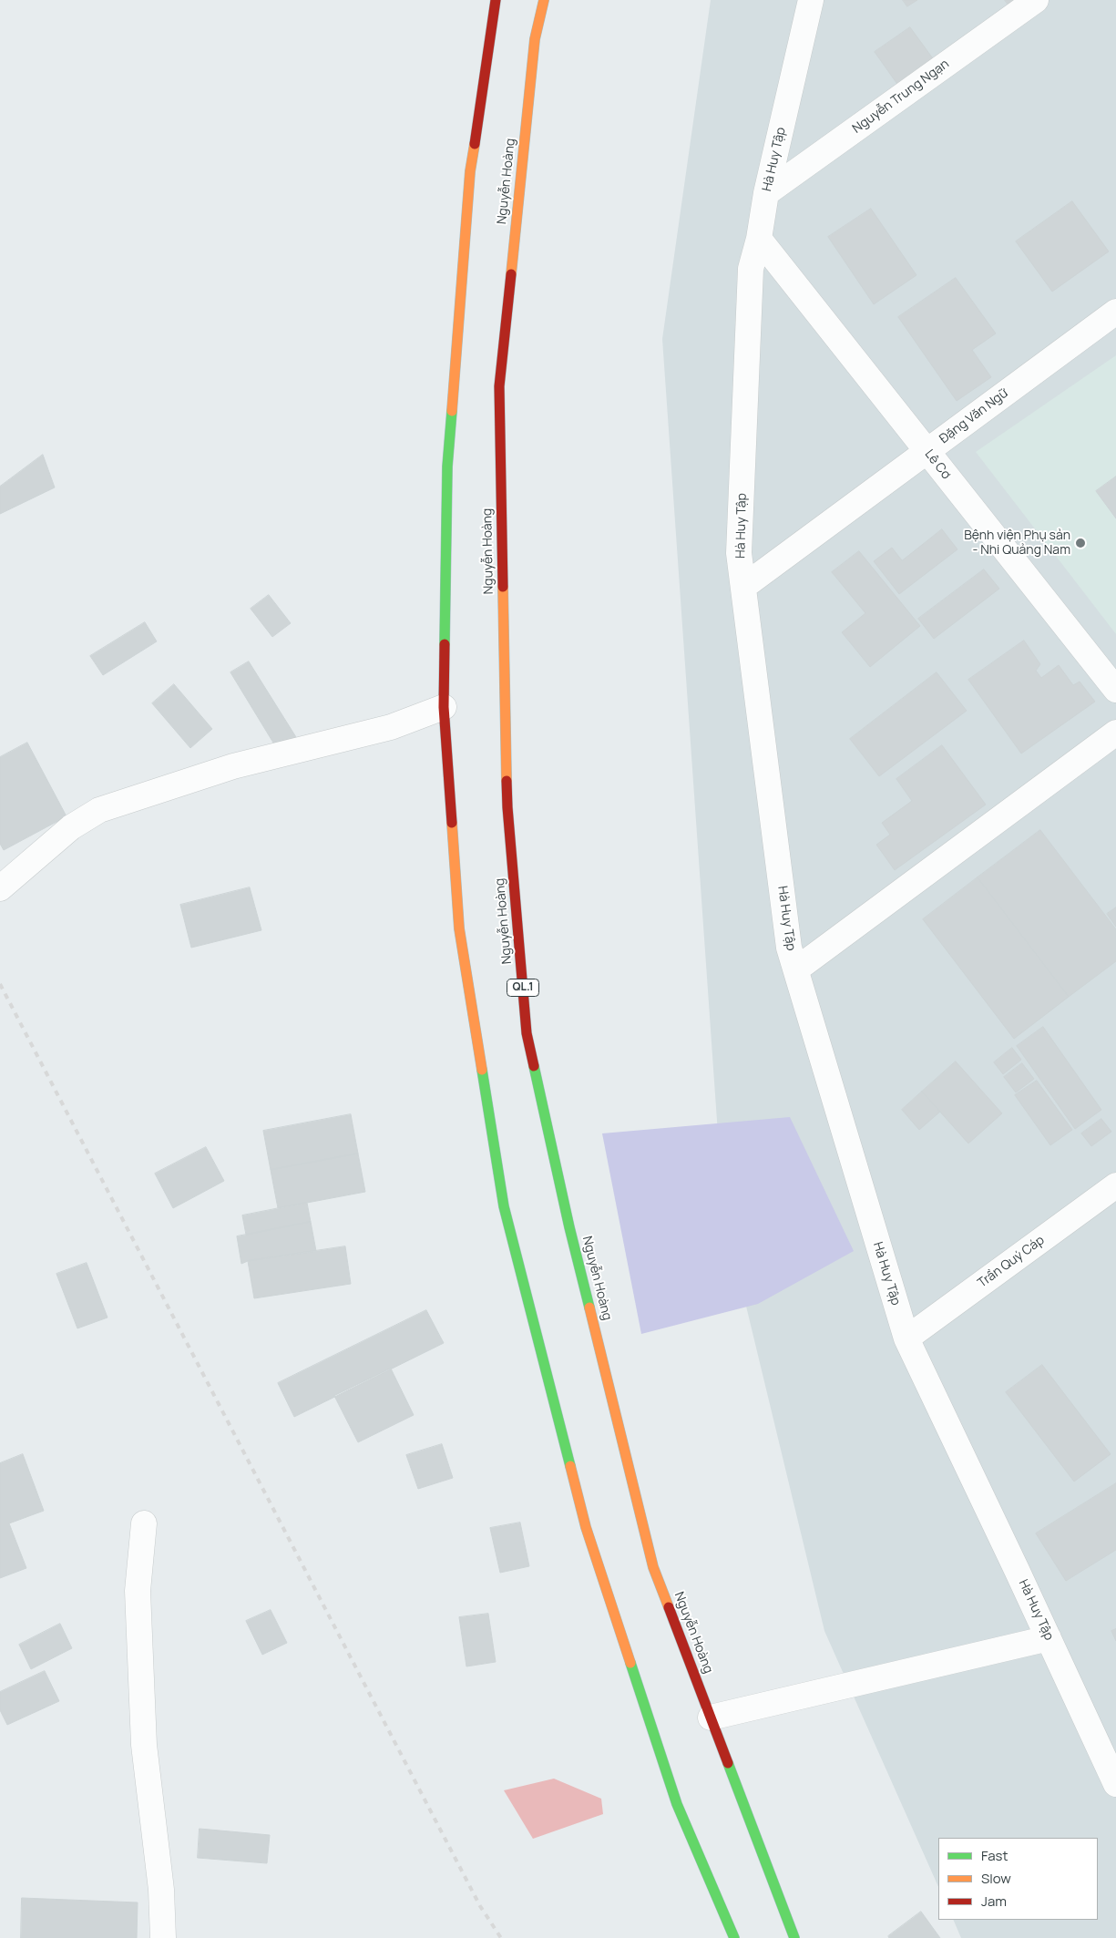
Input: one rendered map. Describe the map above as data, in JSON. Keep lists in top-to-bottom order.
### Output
{
  "streets": {
    "highway": ["Nguyễn Hoàng", "QL.1"],
    "street": [
      "Nguyễn Trung Ngạn",
      "Hà Huy Tập",
      "Đặng Văn Ngữ",
      "Lê Cơ",
      "Trần Quý Cáp"
    ]
  },
  "crossings": [
    ["Nguyễn Trung Ngạn", "Hà Huy Tập"],
    ["Hà Huy Tập", "Đặng Văn Ngữ"],
    ["Hà Huy Tập", "Lê Cơ"],
    ["Hà Huy Tập", "Trần Quý Cáp"],
    ["Đặng Văn Ngữ", "Lê Cơ"]
  ],
  "places": ["Bệnh viện Phụ sản - Nhi Quảng Nam"],
  "legend": ["Fast", "Slow", "Jam"]
}
